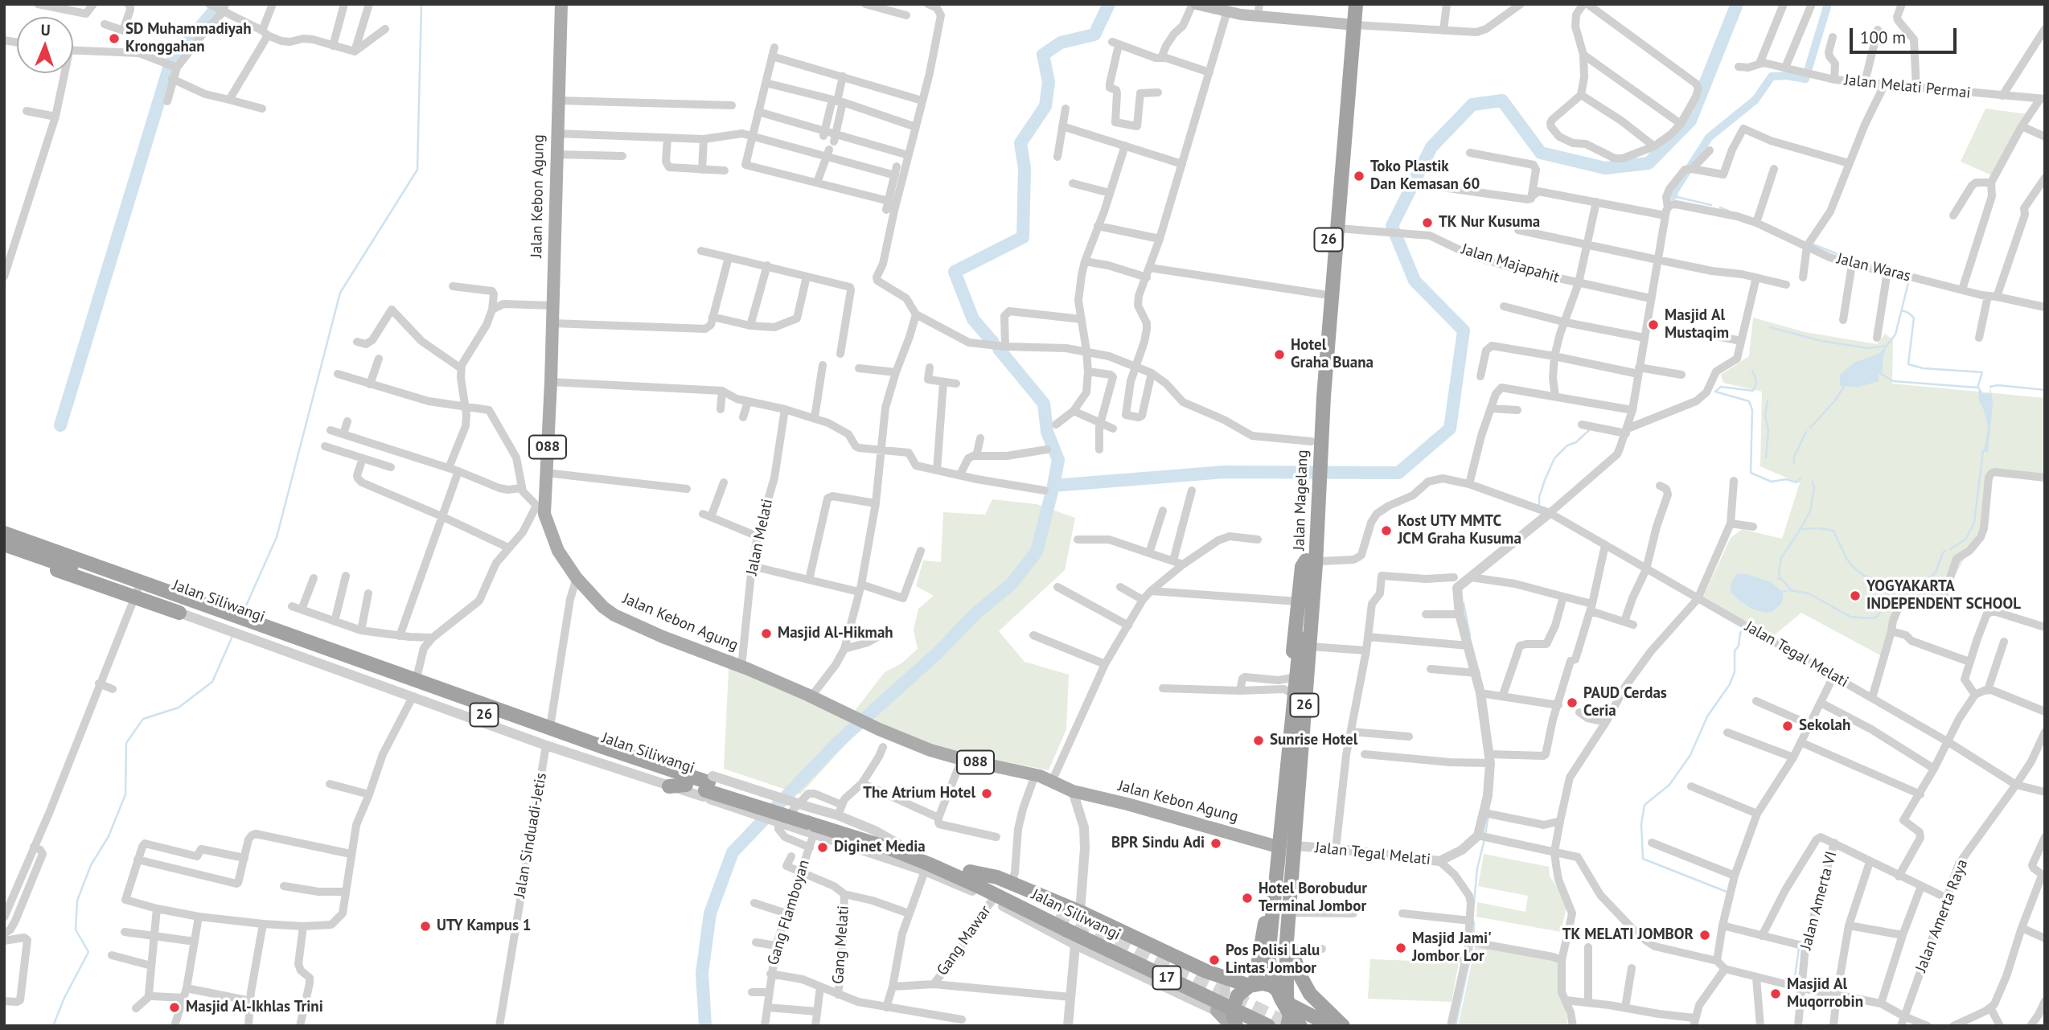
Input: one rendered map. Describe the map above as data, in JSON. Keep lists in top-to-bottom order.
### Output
{
  "streets": {
    "highway": [
      "26",
      "Jalan Magelang",
      "Jalan Siliwangi",
      "17"
    ],
    "main road": ["Jalan Kebon Agung", "088"],
    "street": [
      "Jalan Melati Permai",
      "Jalan Majapahit",
      "Jalan Waras",
      "Jalan Melati",
      "Jalan Tegal Melati",
      "Jalan Sinduadi-Jetis",
      "Jalan Amerta VI",
      "Gang Flamboyan",
      "Jalan Amerta Raya",
      "Gang Mawar",
      "Gang Melati"
    ]
  },
  "crossings": [
    ["Jalan Kebon Agung", "Jalan Magelang"],
    ["Jalan Kebon Agung", "Jalan Melati"],
    ["26", "Jalan Magelang"],
    ["26", "Jalan Siliwangi"],
    ["26", "Jalan Tegal Melati"],
    ["Jalan Majapahit", "Jalan Magelang"],
    ["Jalan Magelang", "Jalan Tegal Melati"],
    ["Jalan Siliwangi", "Gang Flamboyan"],
    ["Jalan Tegal Melati", "Jalan Amerta Raya"]
  ],
  "places": [
    "SD Muhammadiyah Kronggahan",
    "Toko Plastik Dan Kemasan 60",
    "TK Nur Kusuma",
    "Masjid Al Mustaqim",
    "Hotel Graha Buana",
    "Kost UTY MMTC JCM Graha Kusuma",
    "YOGYAKARTA INDEPENDENT SCHOOL",
    "Masjid Al-Hikmah",
    "PAUD Cerdas Ceria",
    "Sekolah",
    "Sunrise Hotel",
    "The Atrium Hotel",
    "BPR Sindu Adi",
    "Diginet Media",
    "Hotel Borobudur Terminal Jombor",
    "UTY Kampus 1",
    "TK MELATI JOMBOR",
    "Masjid Jami' Jombor Lor",
    "Pos Polisi Lalu Lintas Jombor",
    "Masjid Al Muqorrobin",
    "Masjid Al-Ikhlas Trini"
  ],
  "scale_bar": "100 m",
  "north": "top"
}
